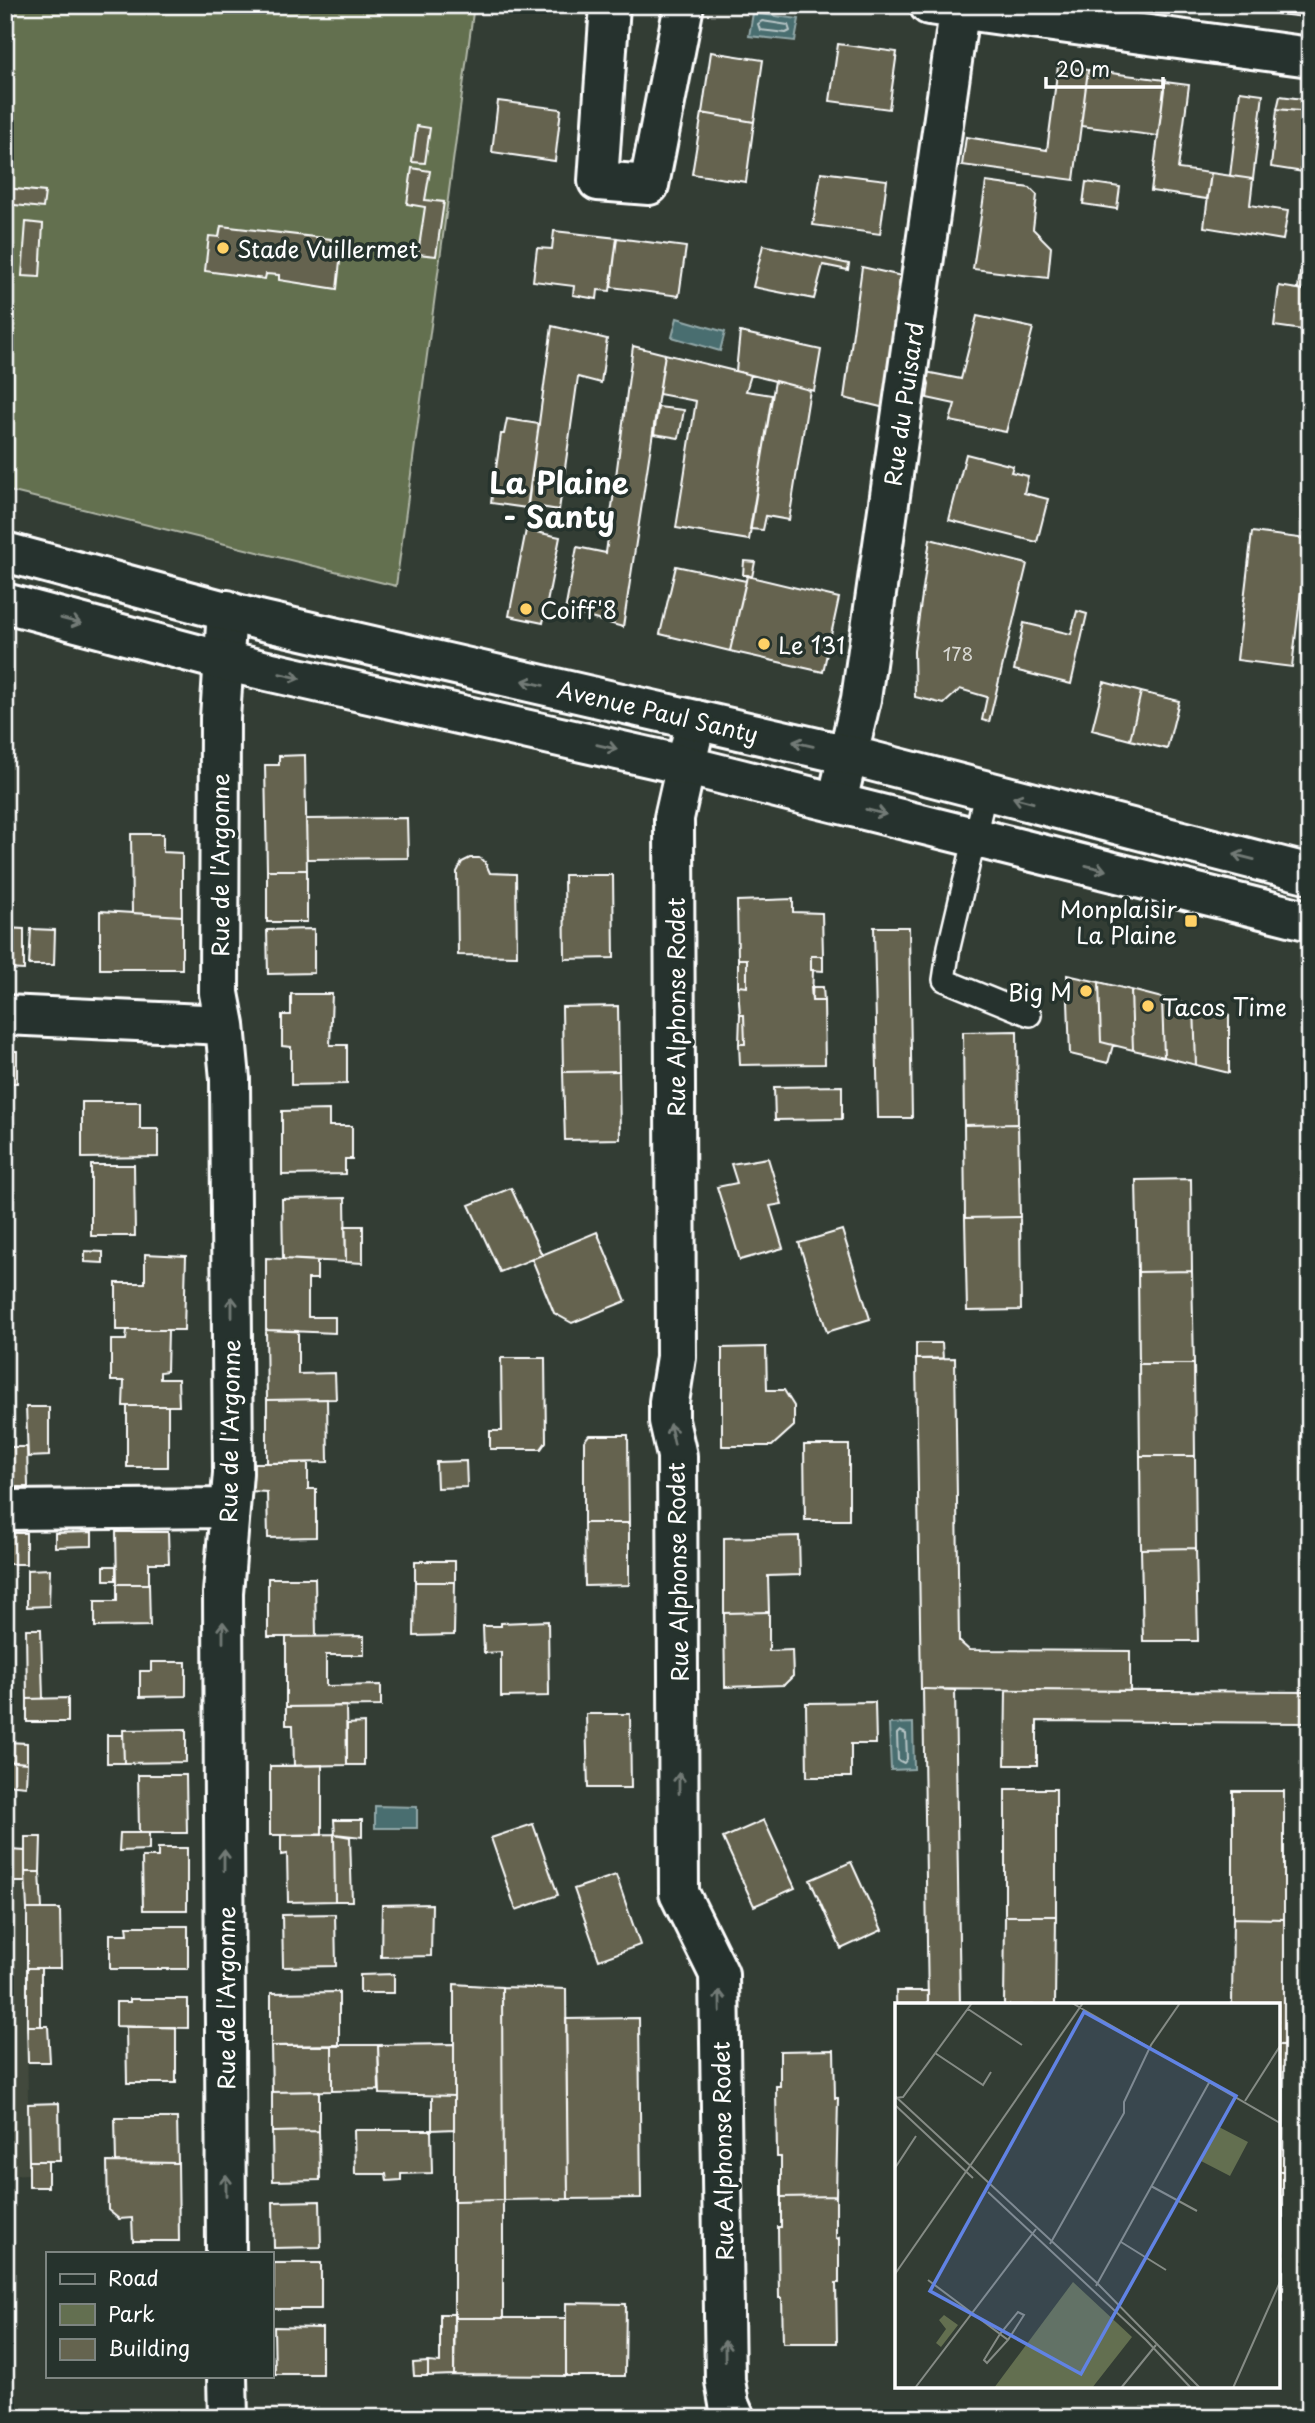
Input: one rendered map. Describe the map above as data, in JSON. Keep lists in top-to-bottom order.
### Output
{
  "streets": {
    "street": [
      "Rue du Puisard",
      "Avenue Paul Santy",
      "Rue de l'Argonne",
      "Rue Alphonse Rodet"
    ]
  },
  "crossings": [
    ["Rue du Puisard", "Avenue Paul Santy"],
    ["Avenue Paul Santy", "Rue de l'Argonne"],
    ["Avenue Paul Santy", "Rue Alphonse Rodet"]
  ],
  "one_way": ["Rue de l'Argonne", "Rue Alphonse Rodet"],
  "districts": ["La Plaine - Santy"],
  "places": {
    "other": [
      "Stade Vuillermet",
      "Coiff'8",
      "Le 131",
      "Big M",
      "Tacos Time"
    ],
    "transit": ["Monplaisir La Plaine"]
  },
  "house_numbers": ["178"],
  "legend": ["Road", "Park", "Building"],
  "scale_bar": "20 m"
}
